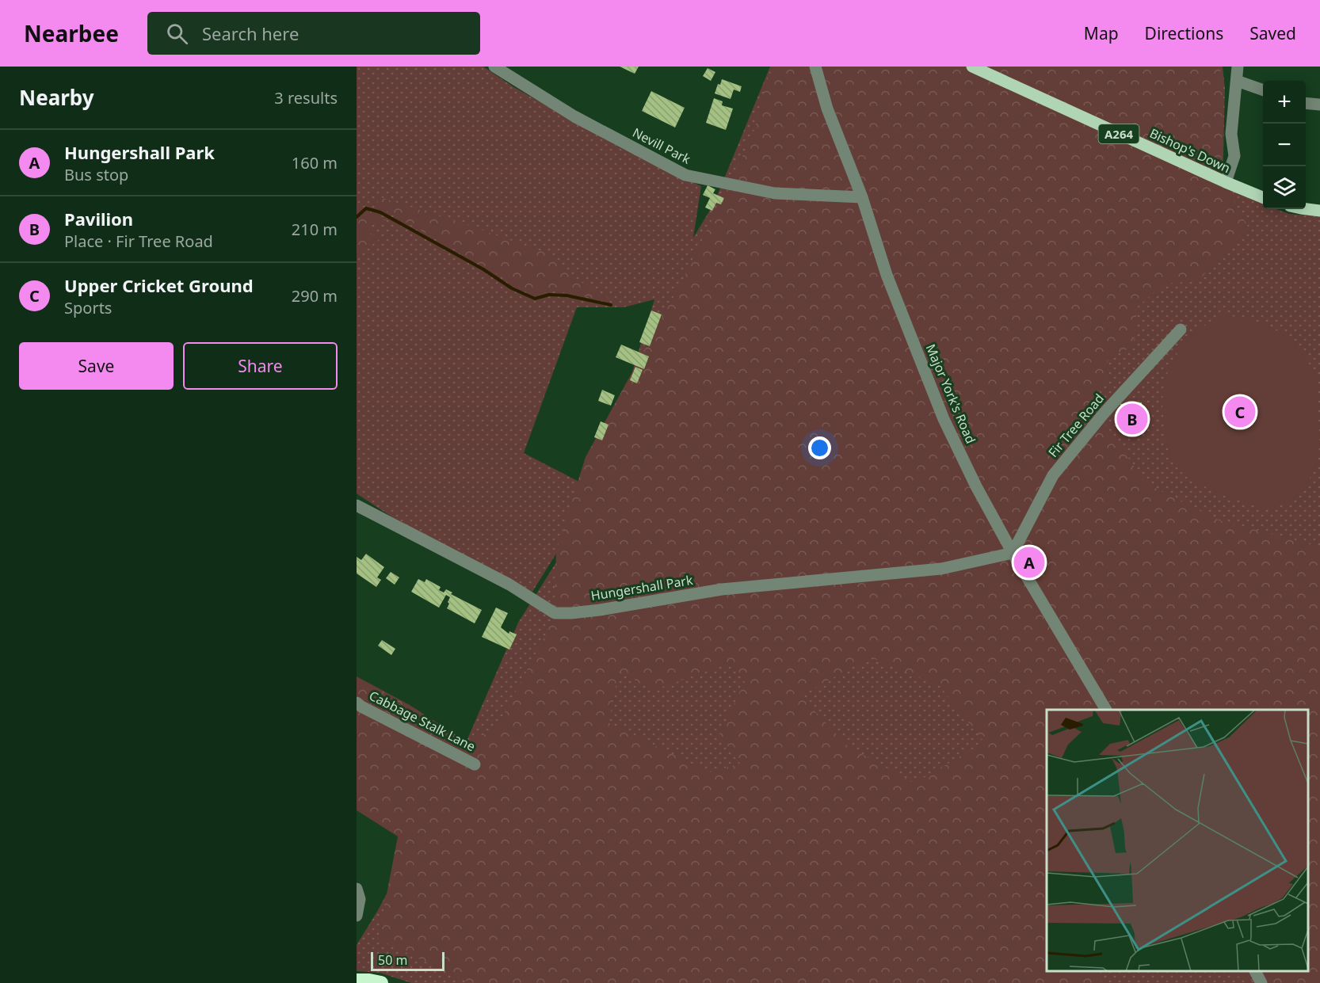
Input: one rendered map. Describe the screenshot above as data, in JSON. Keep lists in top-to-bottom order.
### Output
{
  "streets": {
    "main road": ["A264", "Bishop's Down"],
    "street": [
      "Nevill Park",
      "Major York's Road",
      "Fir Tree Road",
      "Hungershall Park",
      "Cabbage Stalk Lane"
    ]
  },
  "crossings": [
    ["Nevill Park", "Major York's Road"],
    ["Major York's Road", "Fir Tree Road"],
    ["Major York's Road", "Hungershall Park"],
    ["Fir Tree Road", "Hungershall Park"]
  ],
  "scale_bar": "50 m",
  "page": {
    "header": "Nearbee",
    "search": "Search here",
    "nav": ["Map", "Directions", "Saved"],
    "heading": ["Nearby", "3 results"],
    "map_buttons": ["+", "−"],
    "list": [
      {
        "mark": "A",
        "name": "Hungershall Park",
        "note": "Bus stop",
        "value": "160 m"
      },
      {
        "mark": "B",
        "name": "Pavilion",
        "note": "Place · Fir Tree Road",
        "value": "210 m"
      },
      {
        "mark": "C",
        "name": "Upper Cricket Ground",
        "note": "Sports",
        "value": "290 m"
      }
    ],
    "buttons": ["Save", "Share"],
    "pins": ["C", "B", "A"],
    "scale": "50 m"
  }
}
